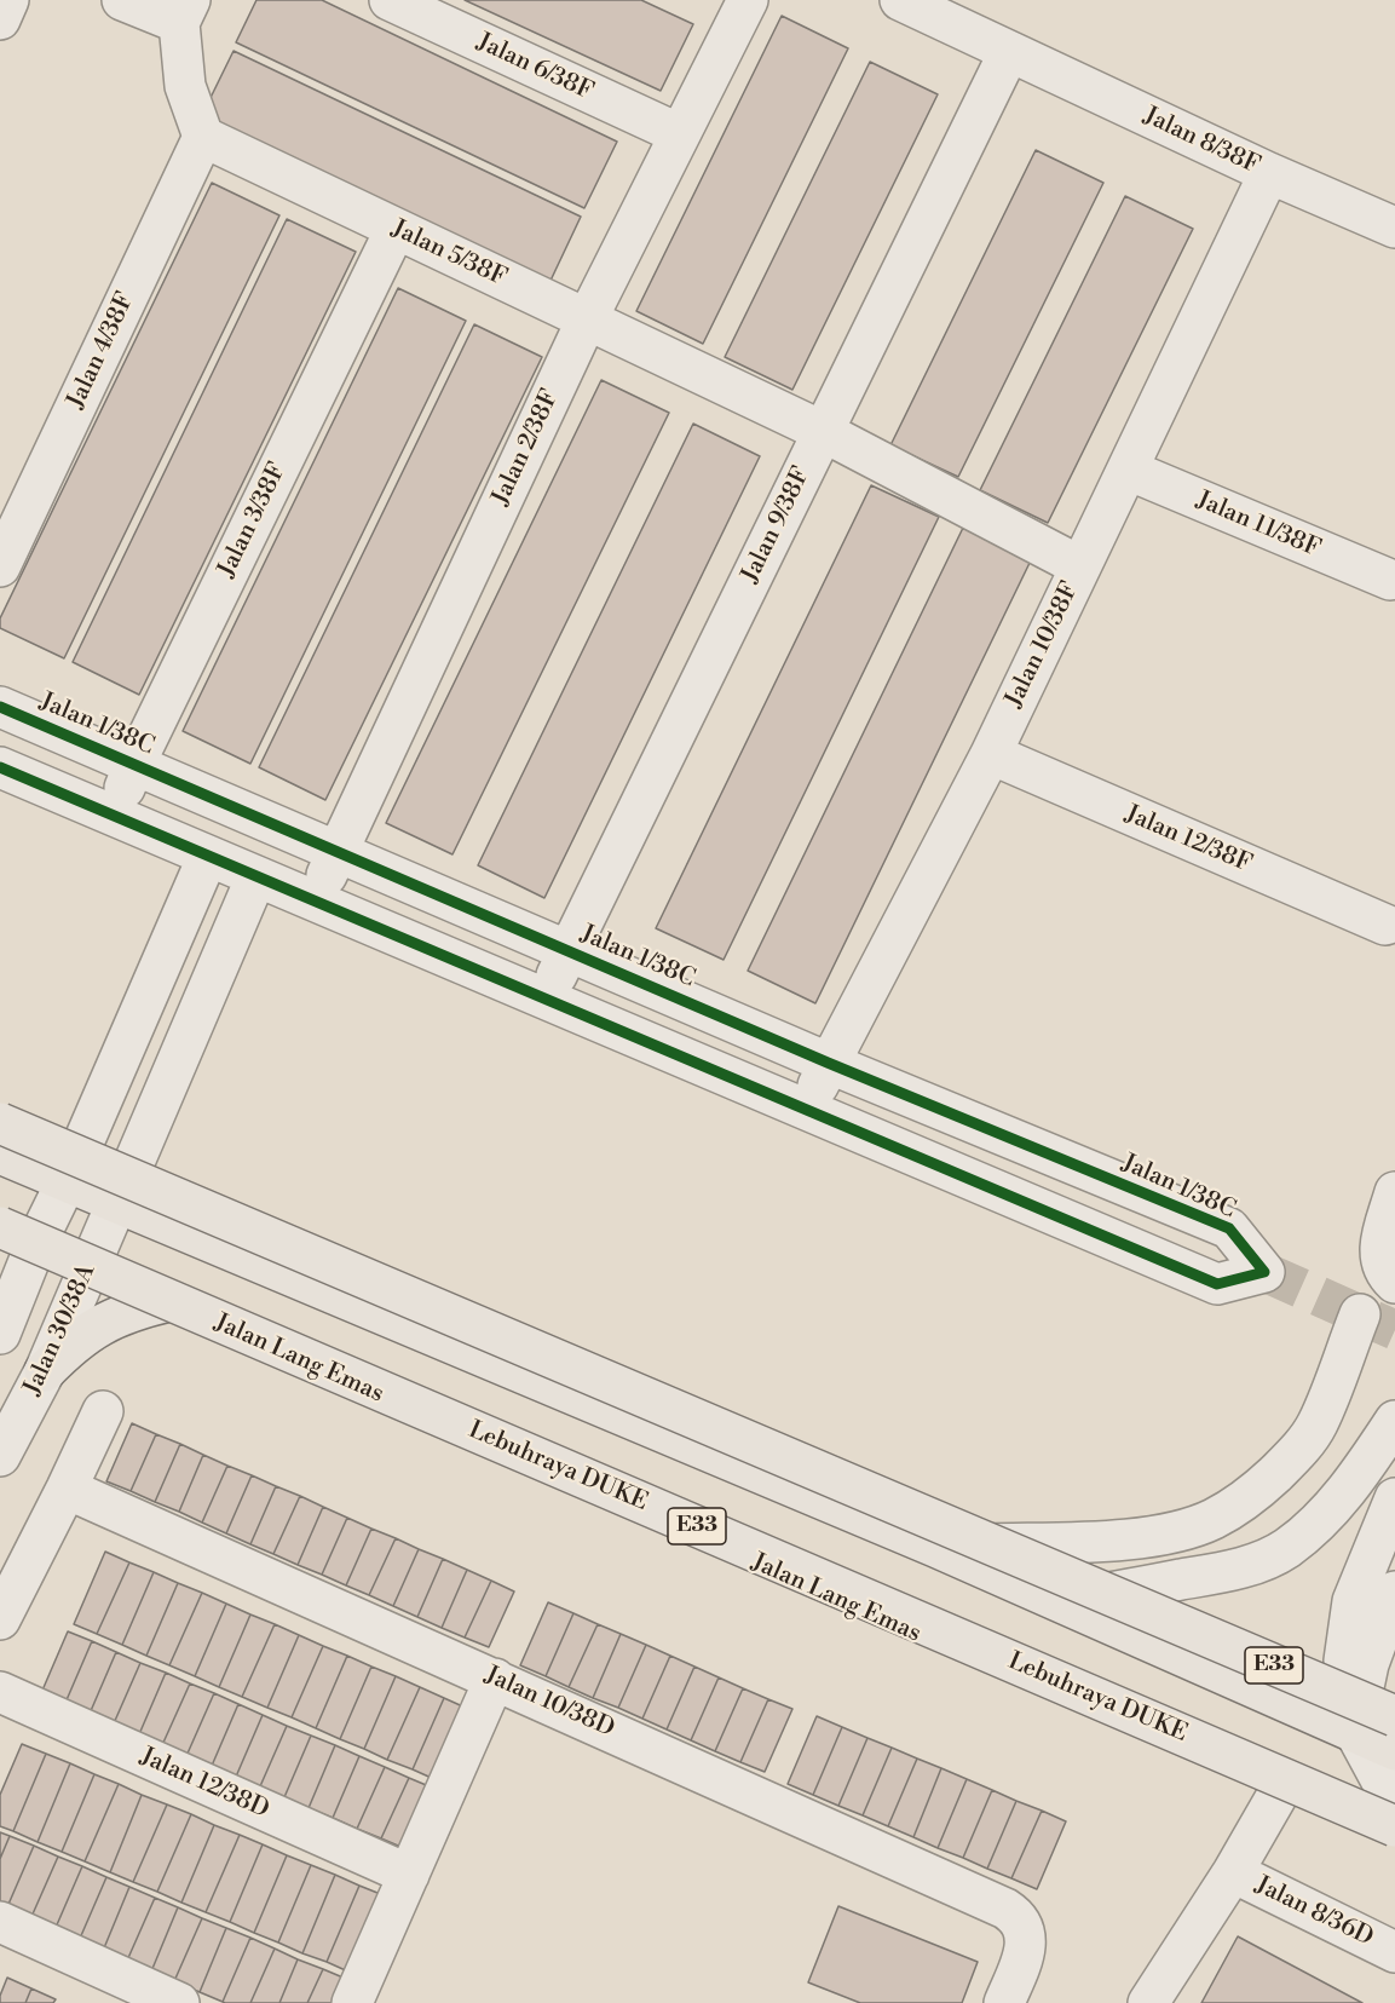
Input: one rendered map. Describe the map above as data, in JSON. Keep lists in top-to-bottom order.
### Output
{
  "streets": {
    "main road": ["Jalan Lang Emas", "Lebuhraya DUKE", "E33"],
    "street": [
      "Jalan 6/38F",
      "Jalan 8/38F",
      "Jalan 5/38F",
      "Jalan 4/38F",
      "Jalan 2/38F",
      "Jalan 3/38F",
      "Jalan 9/38F",
      "Jalan 11/38F",
      "Jalan 10/38F",
      "Jalan 1/38C",
      "Jalan 12/38F",
      "Jalan 30/38A",
      "Jalan 10/38D",
      "Jalan 12/38D",
      "Jalan 8/36D"
    ]
  },
  "crossings": [
    ["Jalan 6/38F", "Jalan 2/38F"],
    ["Jalan 8/38F", "Jalan 9/38F"],
    ["Jalan 8/38F", "Jalan 10/38F"],
    ["Jalan 5/38F", "Jalan 4/38F"],
    ["Jalan 5/38F", "Jalan 2/38F"],
    ["Jalan 5/38F", "Jalan 3/38F"],
    ["Jalan 5/38F", "Jalan 9/38F"],
    ["Jalan 5/38F", "Jalan 10/38F"],
    ["Jalan 2/38F", "Jalan 1/38C"],
    ["Jalan 3/38F", "Jalan 1/38C"],
    ["Jalan 9/38F", "Jalan 1/38C"],
    ["Jalan 11/38F", "Jalan 10/38F"],
    ["Jalan 10/38F", "Jalan 1/38C"],
    ["Jalan 10/38F", "Jalan 12/38F"],
    ["Jalan 1/38C", "Jalan 30/38A"],
    ["Jalan 30/38A", "Jalan Lang Emas"],
    ["Jalan Lang Emas", "Lebuhraya DUKE"]
  ]
}
